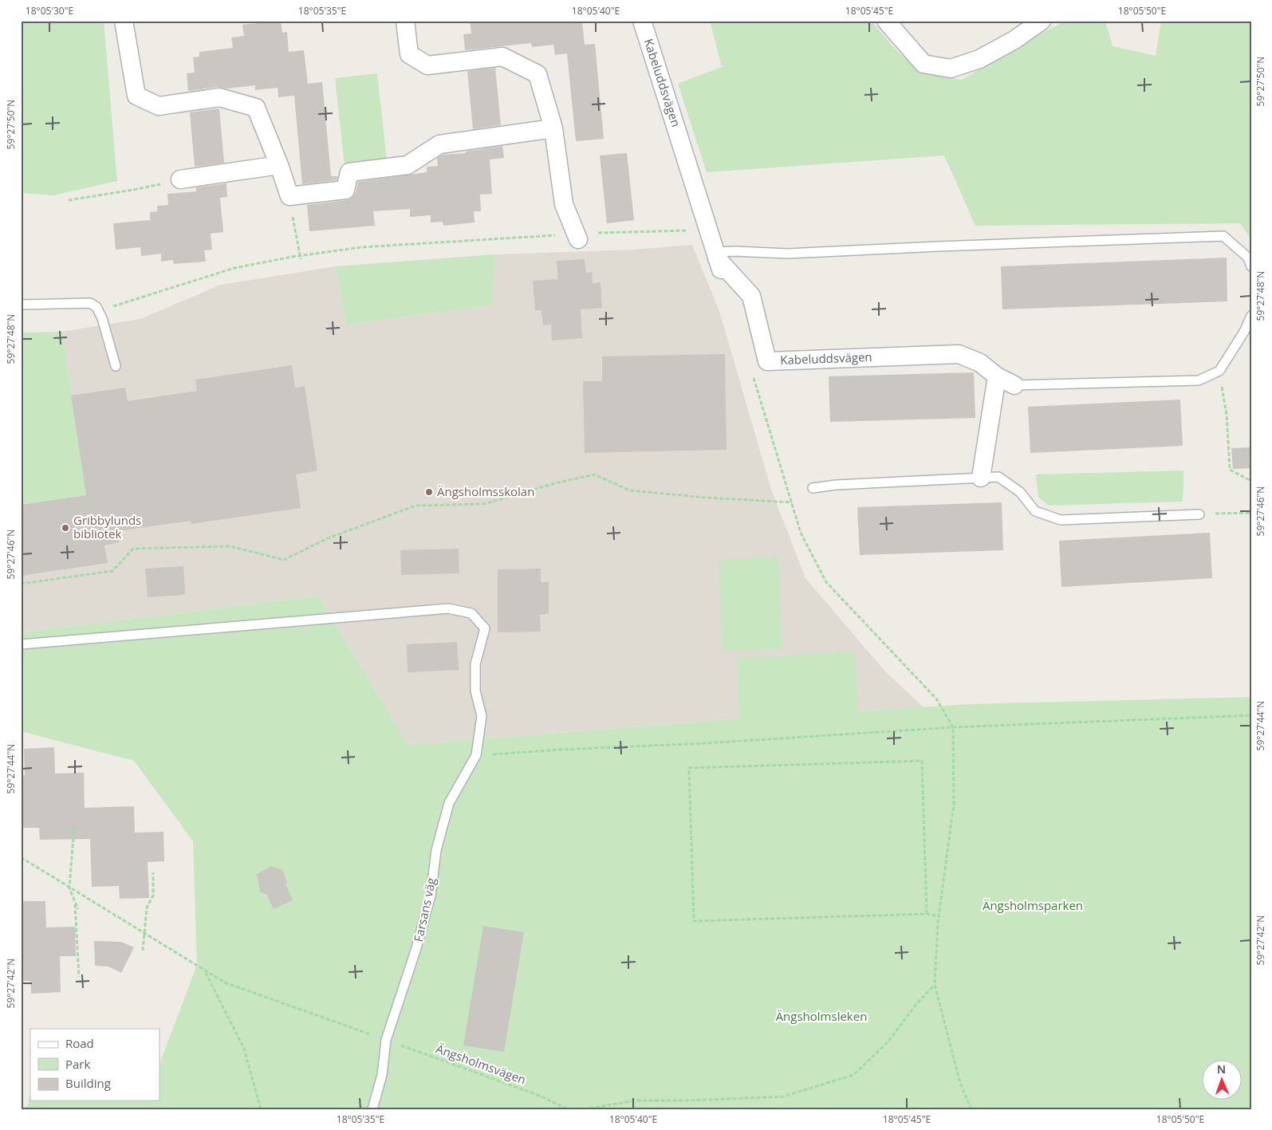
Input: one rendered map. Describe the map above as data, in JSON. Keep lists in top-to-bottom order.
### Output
{
  "streets": {
    "street": ["Kabeluddsvägen"],
    "lane": ["Farsans väg"],
    "path": ["Ängsholmsvägen"]
  },
  "crossings": [
    ["Farsans väg", "Ängsholmsvägen"]
  ],
  "parks": ["Ängsholmsparken", "Ängsholmsleken"],
  "places": ["Ängsholmsskolan", "Gribbylunds bibliotek"],
  "legend": ["Road", "Park", "Building"],
  "north": "top",
  "coordinates": [
    "18°05'30\"E",
    "18°05'35\"E",
    "18°05'40\"E",
    "18°05'45\"E",
    "18°05'50\"E",
    "59°27'50\"N",
    "59°27'48\"N",
    "59°27'46\"N",
    "59°27'44\"N",
    "59°27'42\"N"
  ]
}
